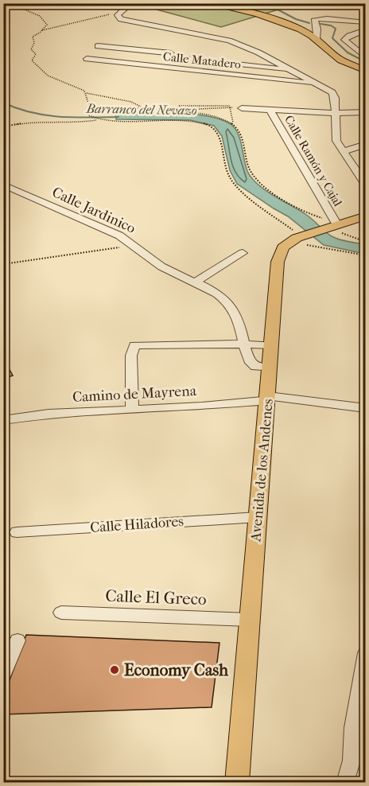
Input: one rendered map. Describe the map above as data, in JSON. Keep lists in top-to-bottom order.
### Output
{
  "streets": {
    "main road": ["Avenida de los Andenes"],
    "street": [
      "Calle Matadero",
      "Calle Ramón y Cajal",
      "Calle Jardinico",
      "Camino de Mayrena",
      "Calle Hiladores",
      "Calle El Greco"
    ]
  },
  "crossings": [
    ["Calle Jardinico", "Avenida de los Andenes"],
    ["Camino de Mayrena", "Avenida de los Andenes"],
    ["Avenida de los Andenes", "Calle Hiladores"],
    ["Avenida de los Andenes", "Calle El Greco"]
  ],
  "water": ["Barranco del Nevazo"],
  "places": ["Economy Cash"]
}
